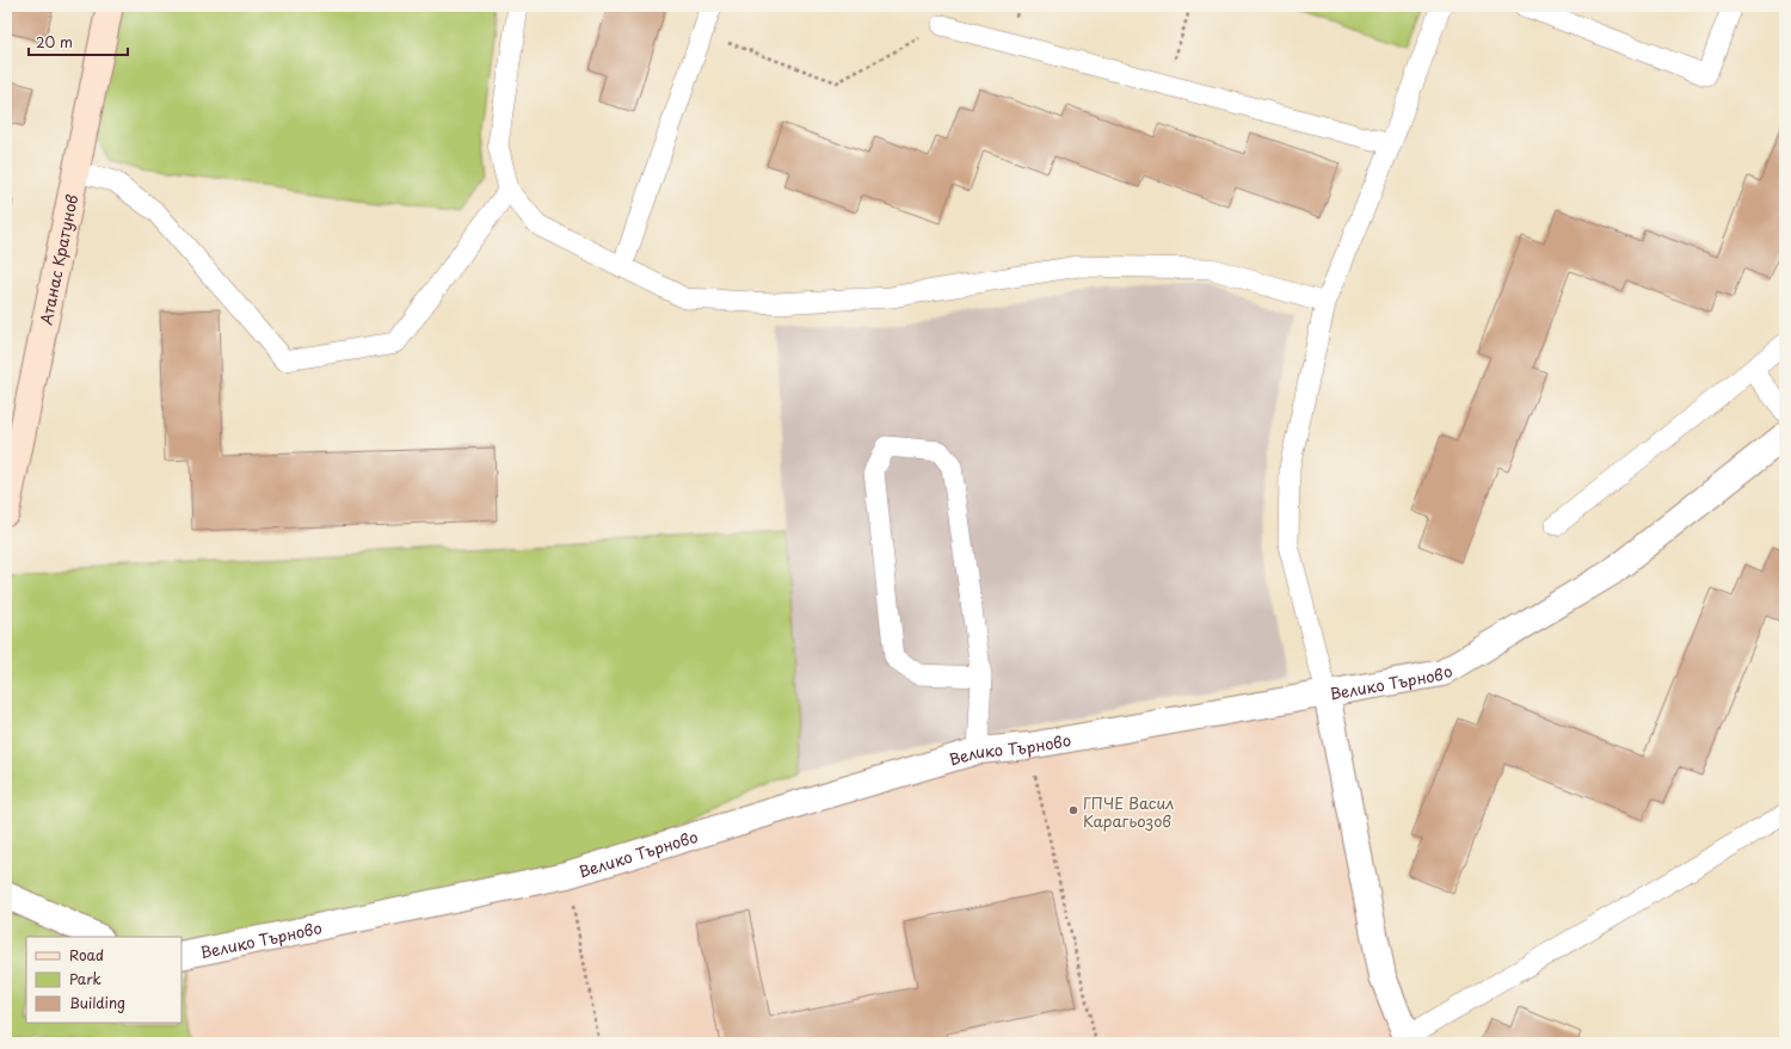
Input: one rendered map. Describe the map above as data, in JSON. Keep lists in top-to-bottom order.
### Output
{
  "streets": {
    "main road": ["Атанас Кратунов"],
    "street": ["Велико Търново"]
  },
  "places": ["ГПЧЕ Васил Карагьозов"],
  "legend": ["Road", "Park", "Building"],
  "scale_bar": "20 m"
}
